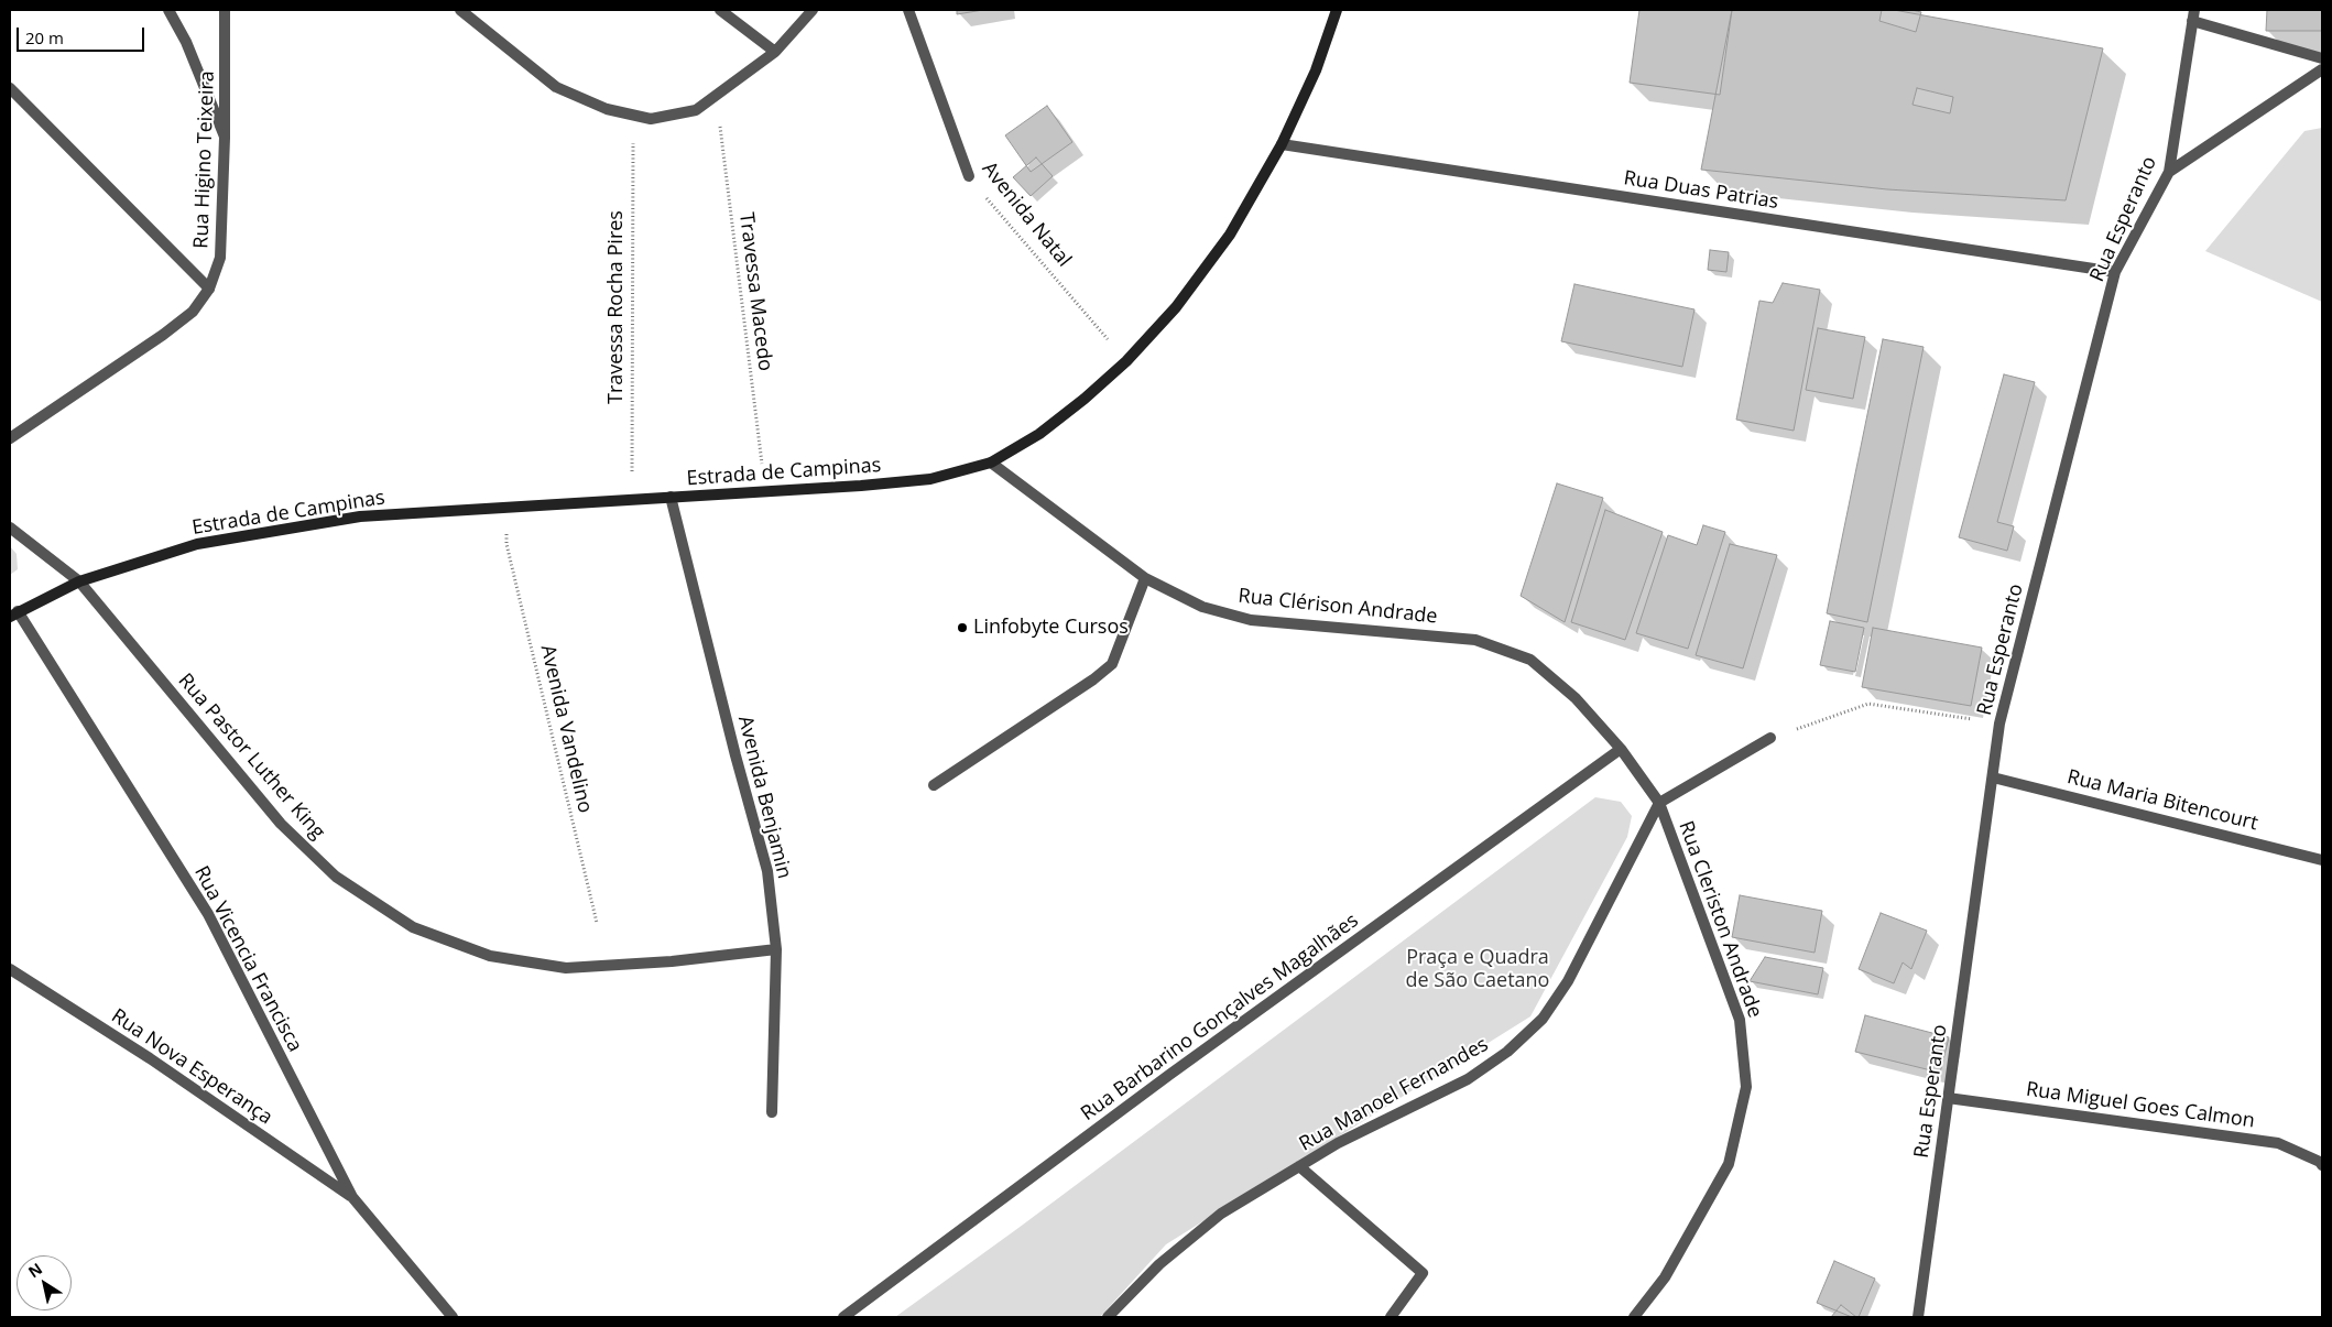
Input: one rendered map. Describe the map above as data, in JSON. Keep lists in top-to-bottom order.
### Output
{
  "streets": {
    "main road": ["Estrada de Campinas"],
    "street": [
      "Rua Higino Teixeira",
      "Rua Duas Patrias",
      "Avenida Natal",
      "Rua Esperanto",
      "Rua Clérison Andrade",
      "Rua Pastor Luther King",
      "Avenida Benjamin",
      "Rua Maria Bitencourt",
      "Rua Cleriston Andrade",
      "Rua Vicencia Francisca",
      "Rua Barbarino Gonçalves Magalhães",
      "Rua Nova Esperança",
      "Rua Manoel Fernandes",
      "Rua Miguel Goes Calmon"
    ],
    "path": ["Travessa Macedo", "Travessa Rocha Pires", "Avenida Vandelino"]
  },
  "crossings": [
    ["Rua Duas Patrias", "Rua Esperanto"],
    ["Rua Duas Patrias", "Estrada de Campinas"],
    ["Avenida Natal", "Estrada de Campinas"],
    ["Rua Esperanto", "Rua Maria Bitencourt"],
    ["Rua Esperanto", "Rua Miguel Goes Calmon"],
    ["Travessa Macedo", "Estrada de Campinas"],
    ["Travessa Rocha Pires", "Estrada de Campinas"],
    ["Estrada de Campinas", "Rua Clérison Andrade"],
    ["Estrada de Campinas", "Rua Pastor Luther King"],
    ["Estrada de Campinas", "Avenida Benjamin"],
    ["Estrada de Campinas", "Rua Vicencia Francisca"],
    ["Rua Clérison Andrade", "Rua Cleriston Andrade"],
    ["Rua Clérison Andrade", "Rua Barbarino Gonçalves Magalhães"],
    ["Rua Clérison Andrade", "Rua Manoel Fernandes"],
    ["Rua Pastor Luther King", "Avenida Benjamin"],
    ["Rua Cleriston Andrade", "Rua Manoel Fernandes"],
    ["Rua Vicencia Francisca", "Rua Nova Esperança"]
  ],
  "parks": ["Praça e Quadra de São Caetano"],
  "places": ["Linfobyte Cursos"],
  "scale_bar": "20 m",
  "north": "top left"
}
